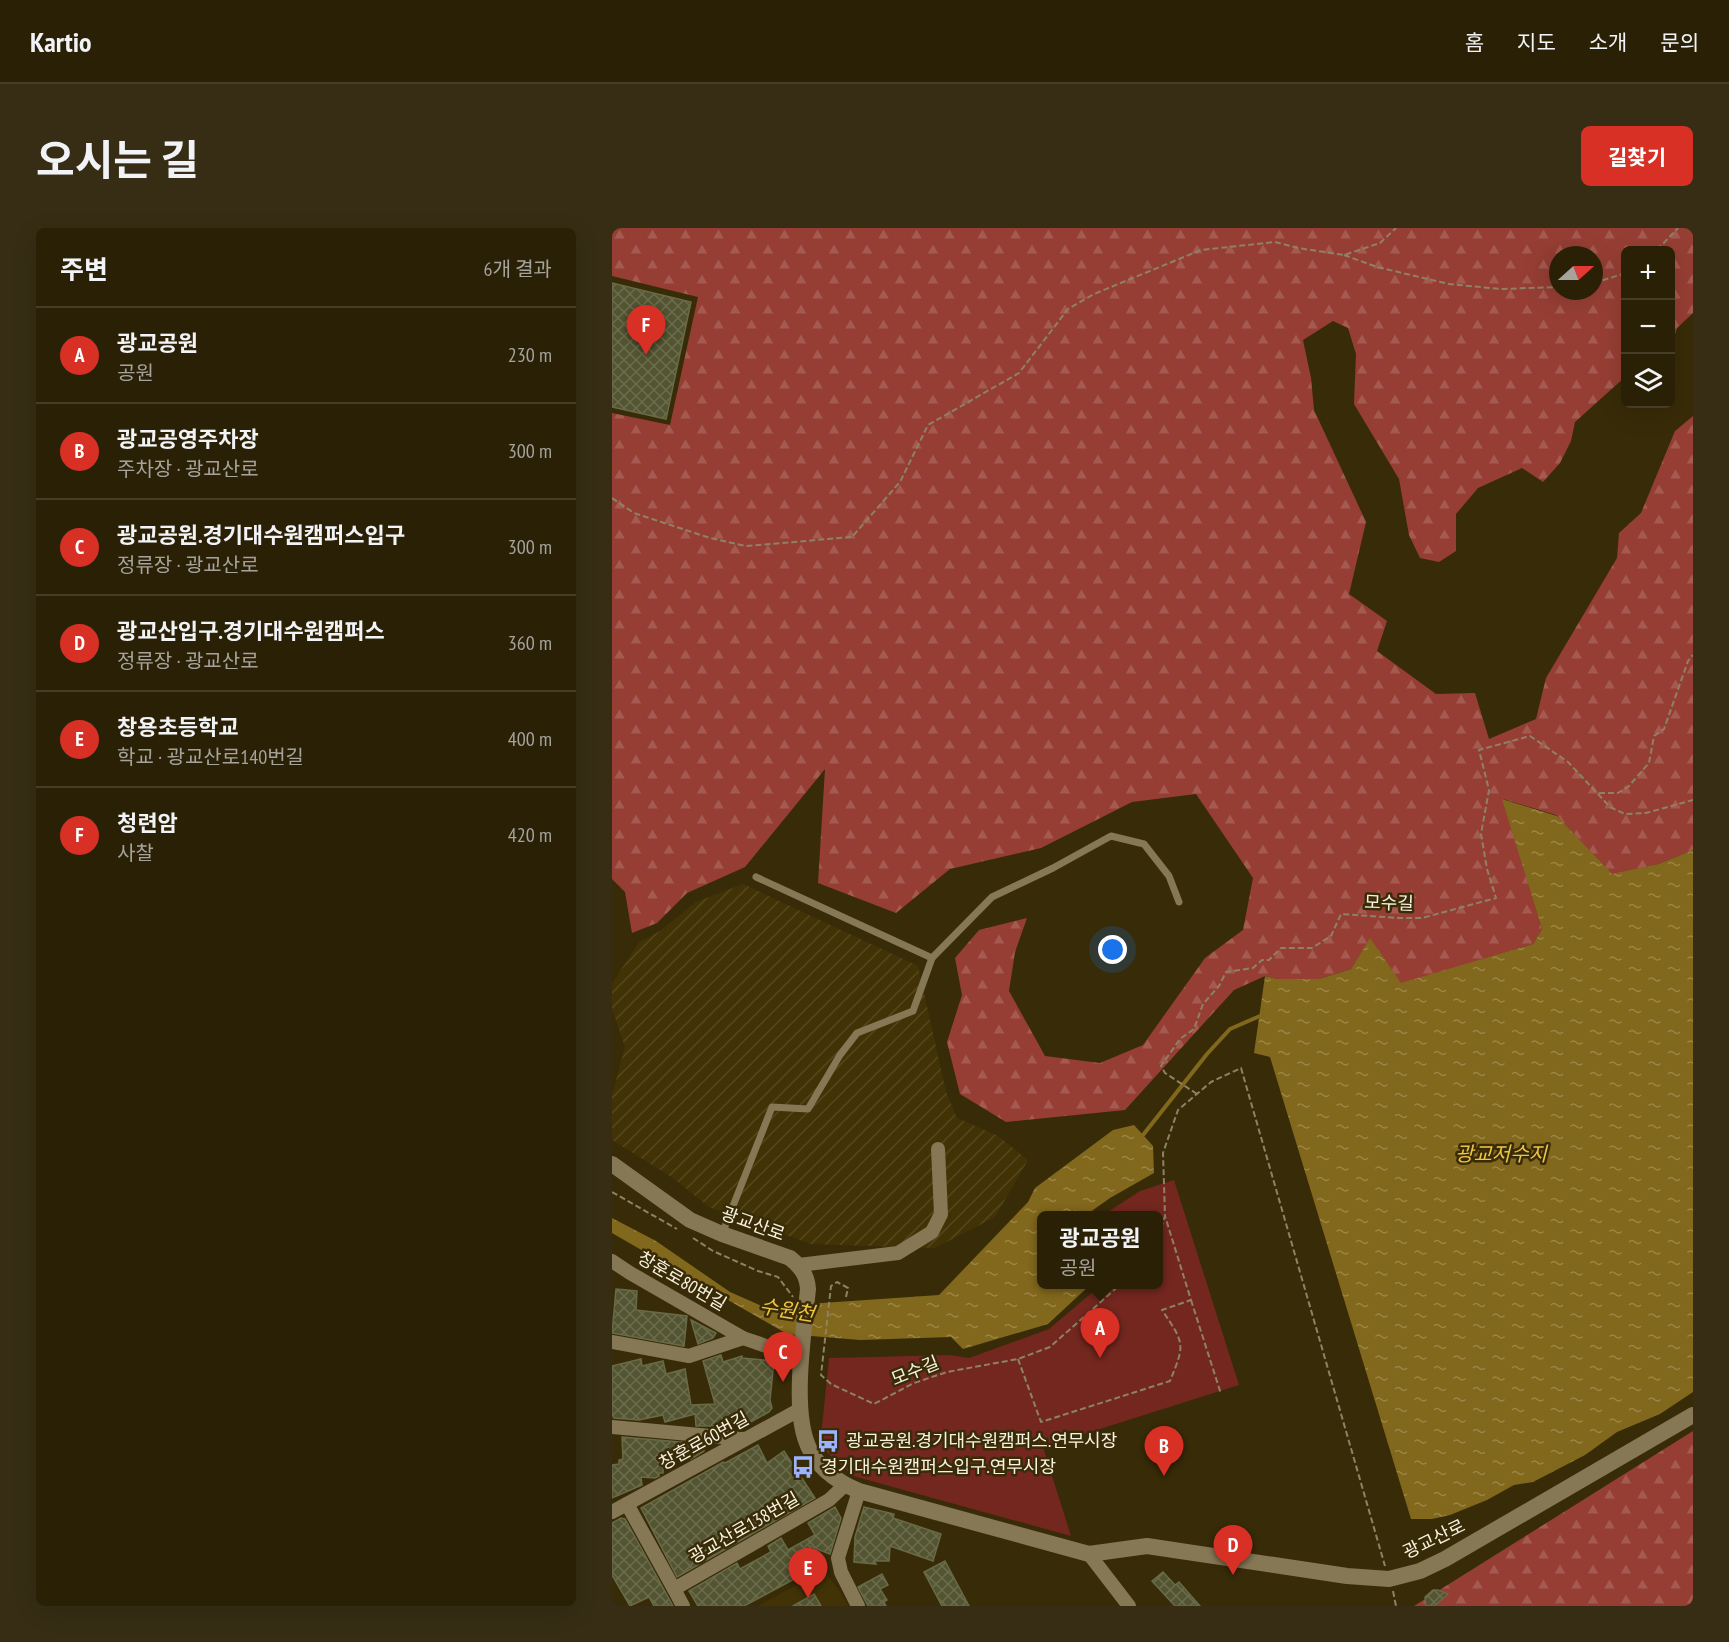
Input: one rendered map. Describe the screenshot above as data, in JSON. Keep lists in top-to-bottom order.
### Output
{
  "streets": {
    "street": [
      "광교산로",
      "창훈로80번길",
      "창훈로60번길",
      "광교산로138번길"
    ],
    "path": ["모수길"]
  },
  "crossings": [
    ["광교산로", "창훈로80번길"],
    ["광교산로", "창훈로60번길"],
    ["광교산로", "광교산로138번길"]
  ],
  "water": ["광교저수지", "수원천"],
  "places": {
    "bus stop": ["광교공원.경기대수원캠퍼스.연무시장", "경기대수원캠퍼스입구.연무시장"]
  },
  "north": "right",
  "page": {
    "header": "Kartio",
    "nav": [
      "홈",
      "지도",
      "소개",
      "문의"
    ],
    "title": "오시는 길",
    "buttons": "길찾기",
    "heading": ["주변", "6개 결과"],
    "map_buttons": ["+", "−"],
    "pins": [
      "F",
      "A",
      "C",
      "B",
      "D",
      "E"
    ],
    "list": [
      {
        "mark": "A",
        "name": "광교공원",
        "note": "공원",
        "value": "230 m"
      },
      {
        "mark": "B",
        "name": "광교공영주차장",
        "note": "주차장 · 광교산로",
        "value": "300 m"
      },
      {
        "mark": "C",
        "name": "광교공원.경기대수원캠퍼스입구",
        "note": "정류장 · 광교산로",
        "value": "300 m"
      },
      {
        "mark": "D",
        "name": "광교산입구.경기대수원캠퍼스",
        "note": "정류장 · 광교산로",
        "value": "360 m"
      },
      {
        "mark": "E",
        "name": "창용초등학교",
        "note": "학교 · 광교산로140번길",
        "value": "400 m"
      },
      {
        "mark": "F",
        "name": "청련암",
        "note": "사찰",
        "value": "420 m"
      }
    ],
    "popup": ["광교공원", "공원"]
  }
}
